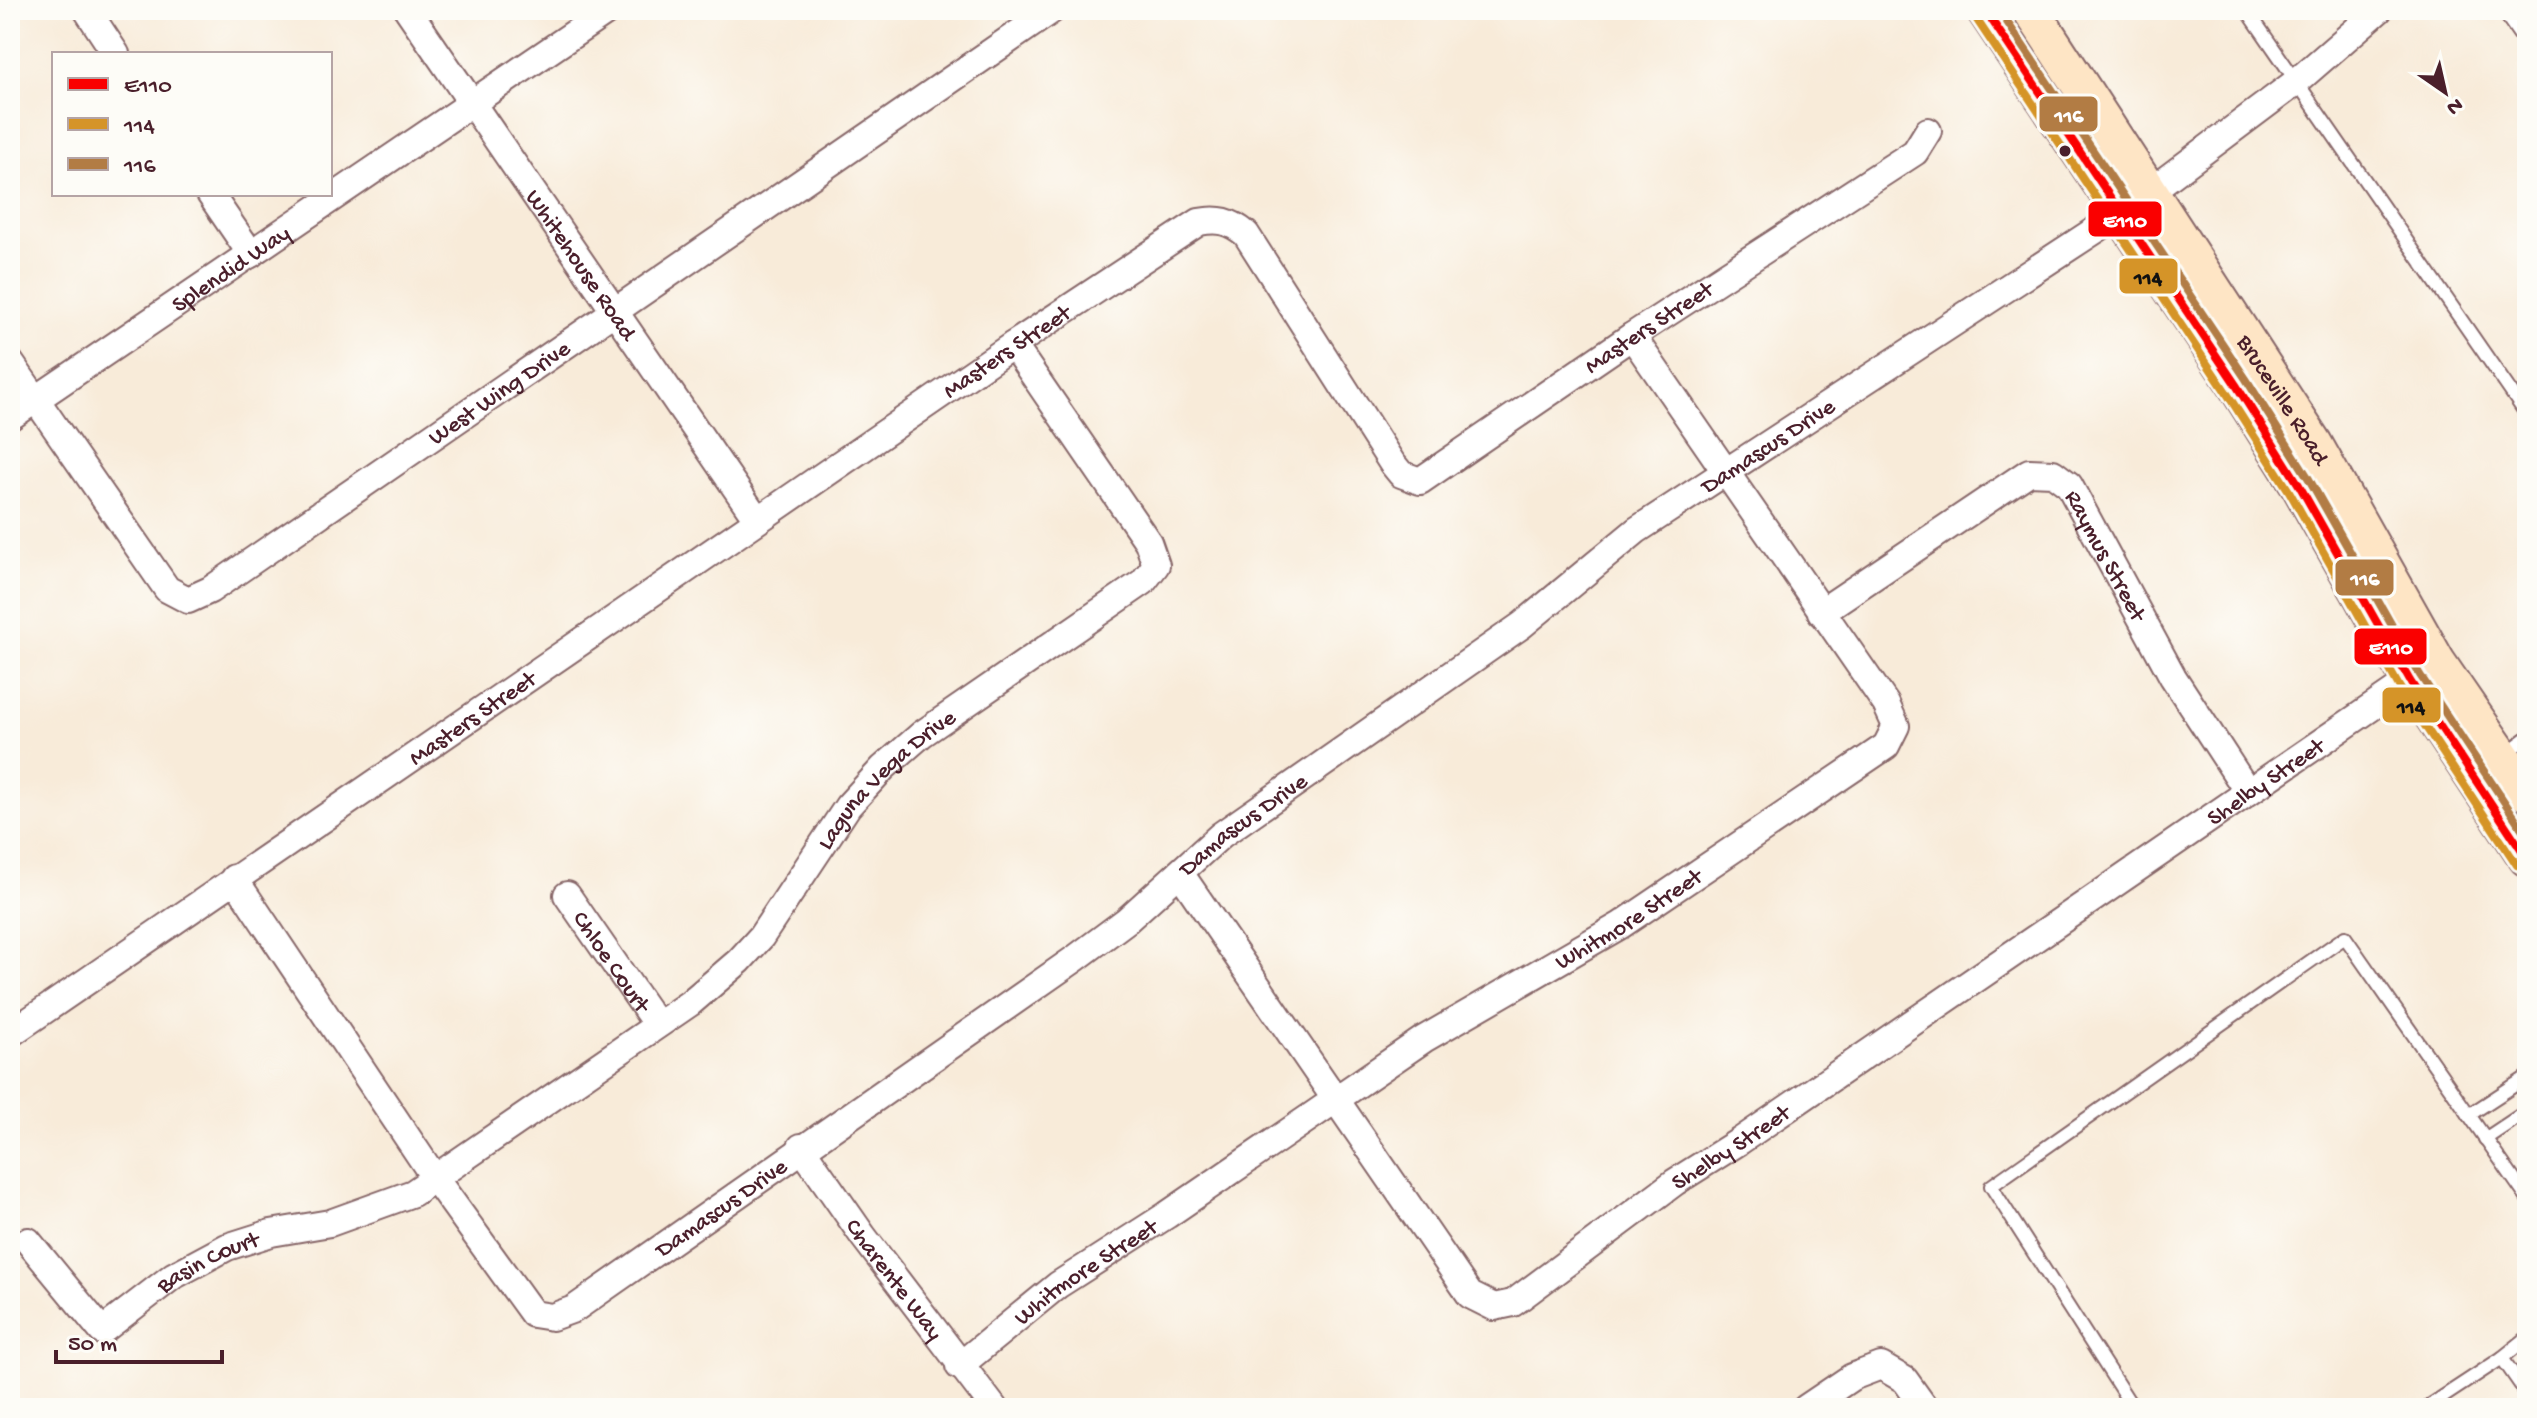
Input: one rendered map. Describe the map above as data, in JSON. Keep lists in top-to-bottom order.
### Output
{
  "streets": {
    "main road": ["Bruceville Road"],
    "street": [
      "Whitehouse Road",
      "Splendid Way",
      "Masters Street",
      "West Wing Drive",
      "Damascus Drive",
      "Raymus Street",
      "Laguna Vega Drive",
      "Shelby Street",
      "Whitmore Street",
      "Chloe Court",
      "Basin Court",
      "Charente Way"
    ]
  },
  "crossings": [
    ["Whitehouse Road", "Splendid Way"],
    ["Whitehouse Road", "Masters Street"],
    ["Whitehouse Road", "West Wing Drive"],
    ["Splendid Way", "West Wing Drive"],
    ["Masters Street", "Damascus Drive"],
    ["Masters Street", "Laguna Vega Drive"],
    ["Masters Street", "Whitmore Street"],
    ["Bruceville Road", "Damascus Drive"],
    ["Bruceville Road", "Shelby Street"],
    ["Damascus Drive", "Laguna Vega Drive"],
    ["Damascus Drive", "Shelby Street"],
    ["Damascus Drive", "Whitmore Street"],
    ["Damascus Drive", "Basin Court"],
    ["Damascus Drive", "Charente Way"],
    ["Raymus Street", "Shelby Street"],
    ["Raymus Street", "Whitmore Street"],
    ["Laguna Vega Drive", "Chloe Court"],
    ["Laguna Vega Drive", "Basin Court"],
    ["Shelby Street", "Whitmore Street"],
    ["Whitmore Street", "Charente Way"]
  ],
  "lines": ["transit line E110", "transit line 116", "transit line 114"],
  "legend": ["E110", "114", "116"],
  "scale_bar": "50 m",
  "north": "bottom right"
}
